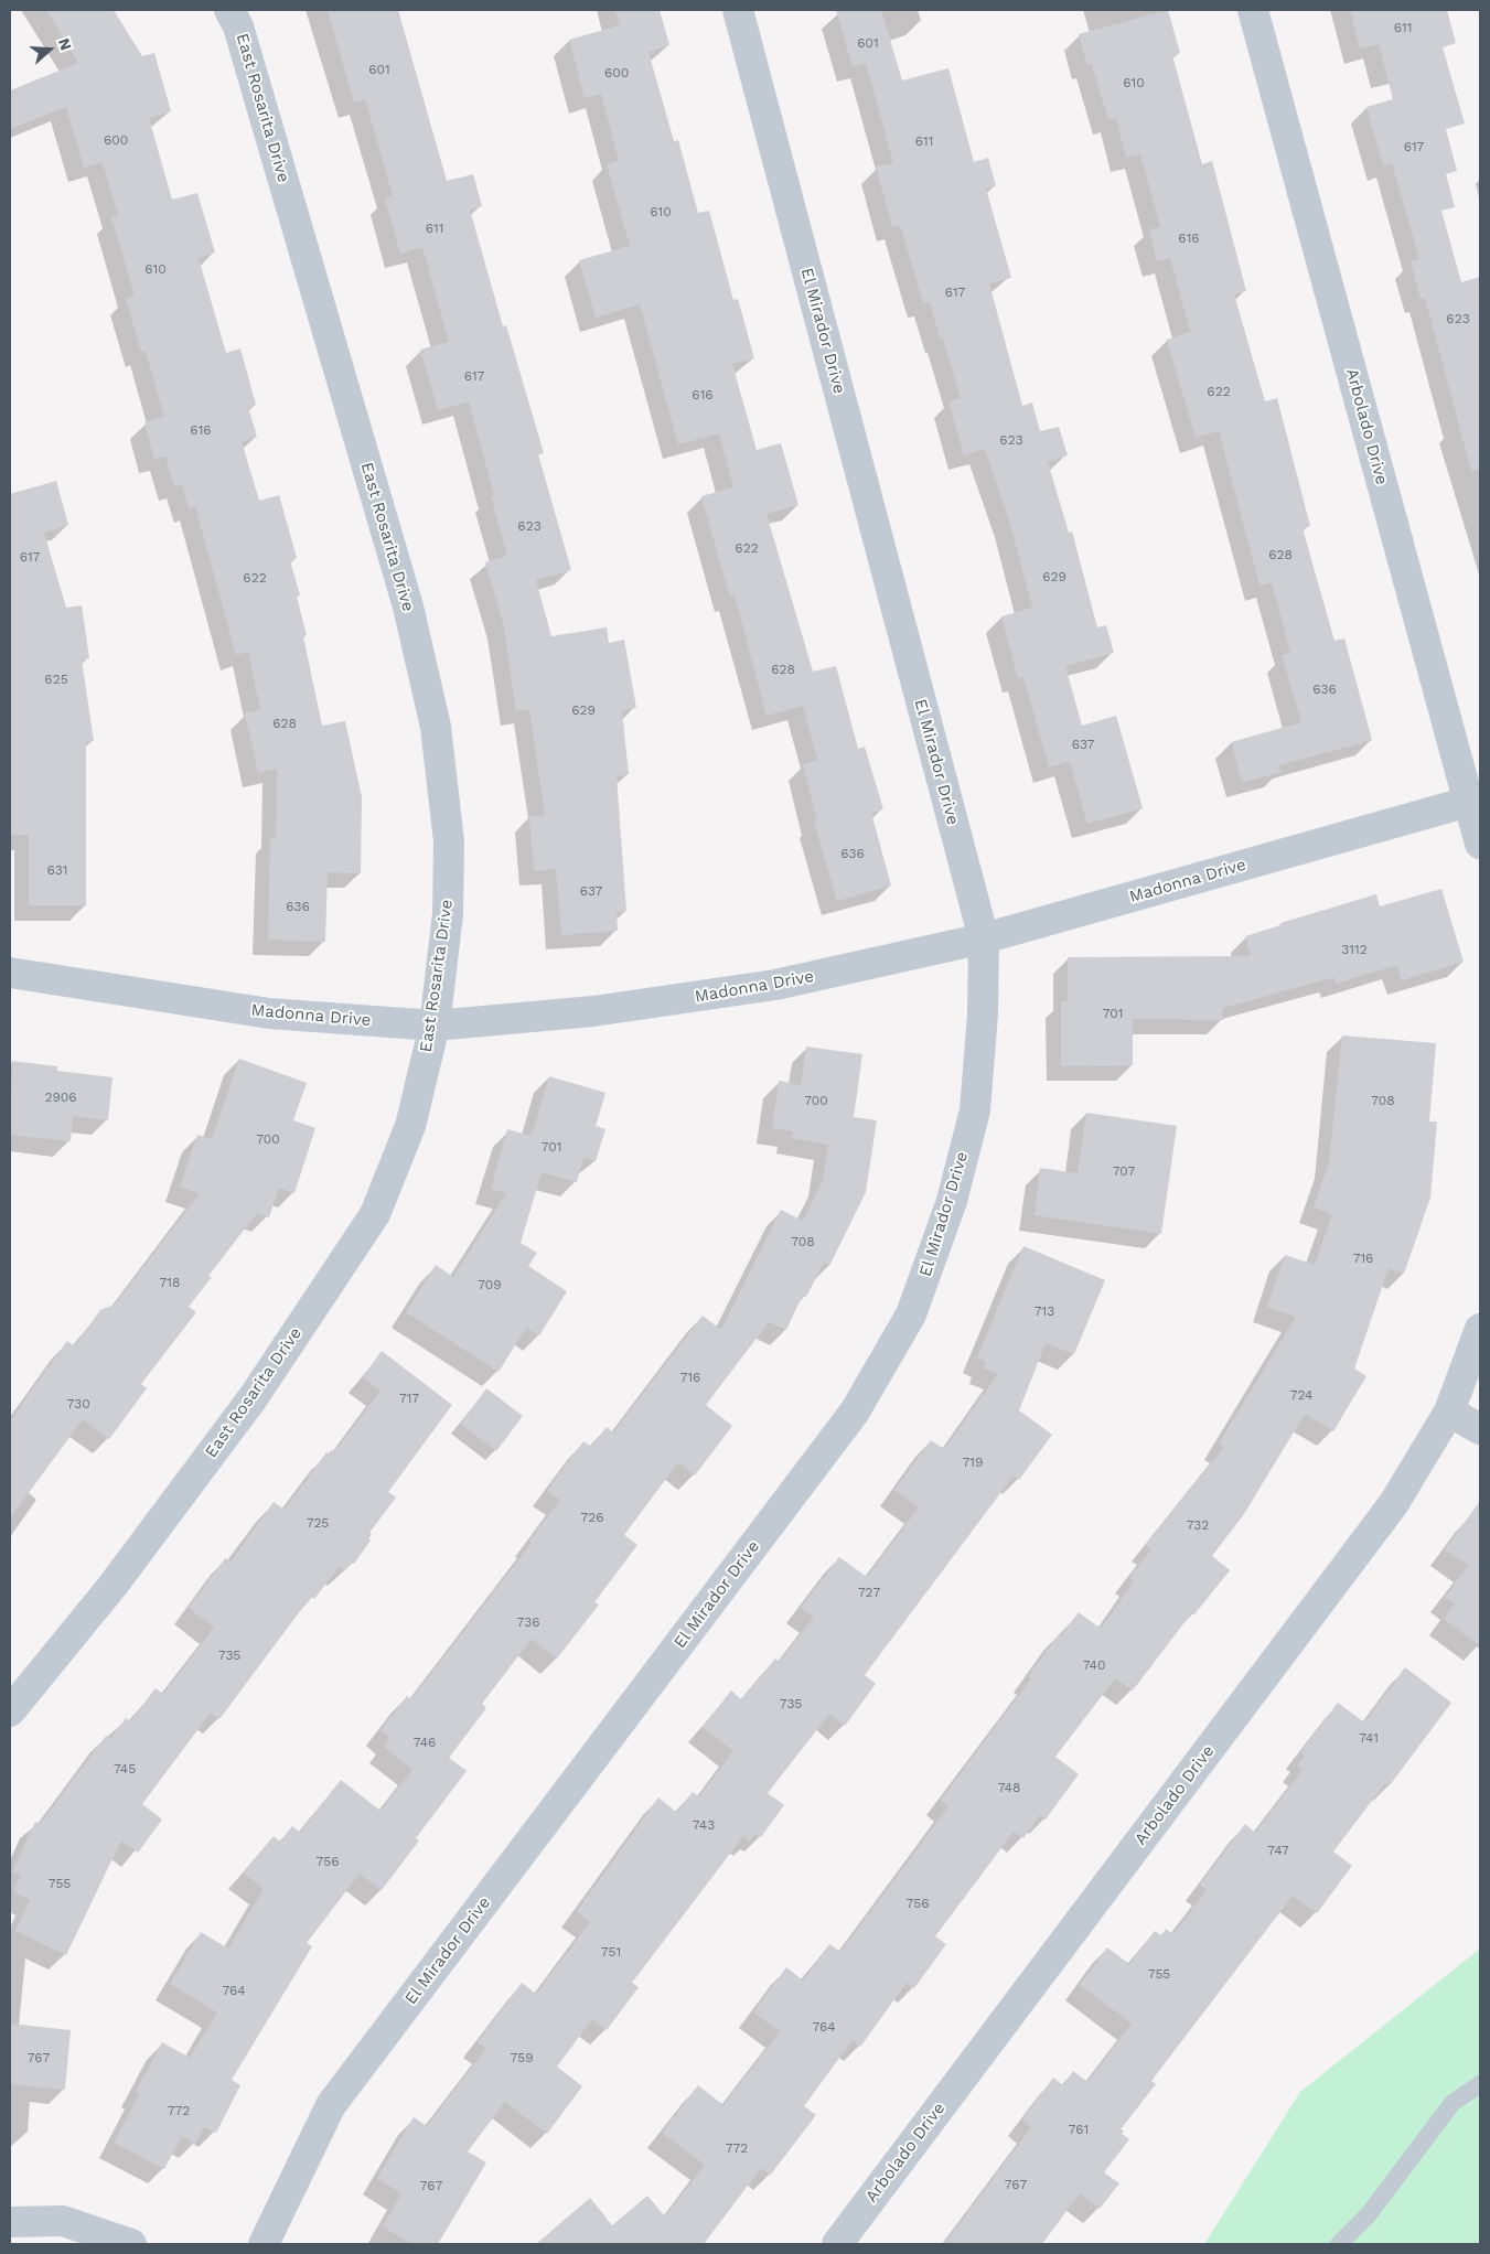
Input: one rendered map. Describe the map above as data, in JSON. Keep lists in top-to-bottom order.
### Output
{
  "streets": {
    "street": [
      "East Rosarita Drive",
      "El Mirador Drive",
      "Arbolado Drive",
      "Madonna Drive"
    ]
  },
  "crossings": [
    ["East Rosarita Drive", "Madonna Drive"],
    ["El Mirador Drive", "Madonna Drive"],
    ["Arbolado Drive", "Madonna Drive"]
  ],
  "house_numbers": [
    "611",
    "601",
    "601",
    "600",
    "610",
    "600",
    "611",
    "617",
    "610",
    "611",
    "616",
    "610",
    "617",
    "623",
    "617",
    "622",
    "616",
    "616",
    "623",
    "623",
    "622",
    "628",
    "617",
    "629",
    "622",
    "628",
    "625",
    "636",
    "629",
    "628",
    "637",
    "636",
    "631",
    "637",
    "636",
    "3112",
    "701",
    "2906",
    "700",
    "708",
    "700",
    "701",
    "707",
    "708",
    "716",
    "718",
    "709",
    "713",
    "716",
    "724",
    "717",
    "730",
    "719",
    "726",
    "725",
    "732",
    "727",
    "736",
    "735",
    "740",
    "735",
    "741",
    "746",
    "745",
    "748",
    "743",
    "747",
    "756",
    "755",
    "756",
    "751",
    "755",
    "764",
    "764",
    "767",
    "759",
    "772",
    "761",
    "772",
    "767",
    "767"
  ],
  "north": "right"
}
